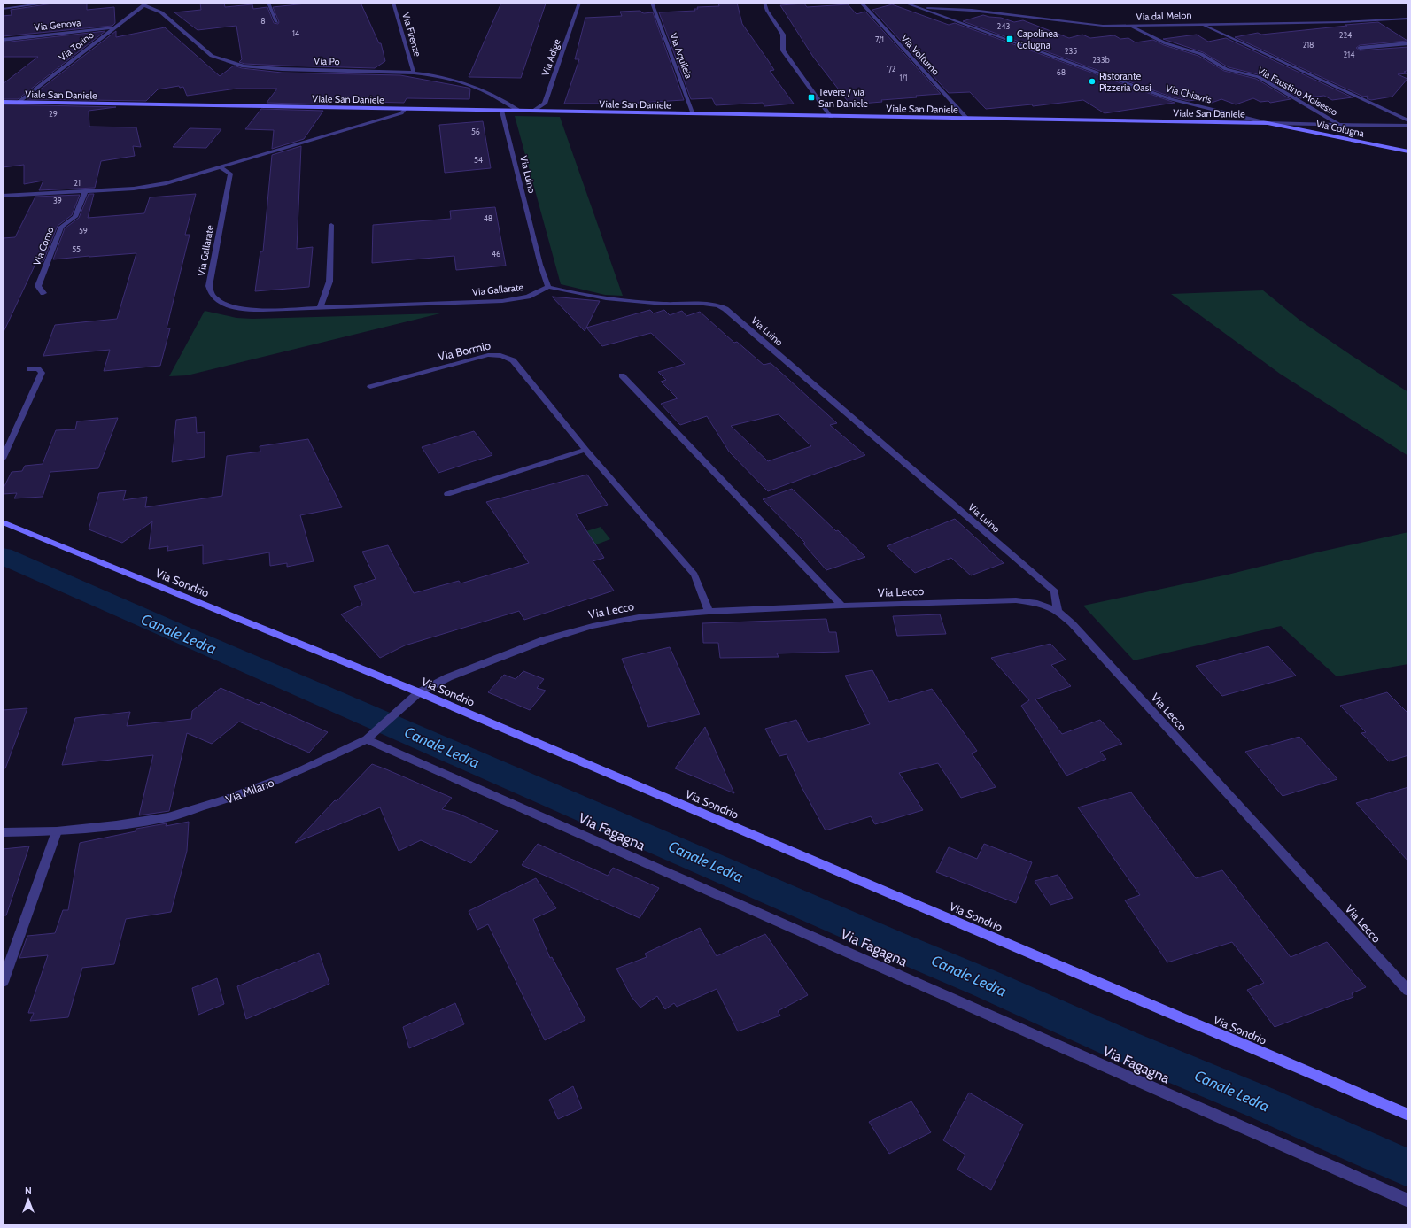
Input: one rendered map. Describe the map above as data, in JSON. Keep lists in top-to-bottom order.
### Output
{
  "streets": {
    "street": [
      "Via dal Melon",
      "Via Genova",
      "Via Firenze",
      "Via Torino",
      "Via Volturno",
      "Via Aquileia",
      "Via Adige",
      "Via Po",
      "Via Faustino Moisesso",
      "Via Chiavris",
      "Viale San Daniele",
      "Via Colugna",
      "Via Luino",
      "Via Como",
      "Via Gallarate",
      "Via Bormio",
      "Via Sondrio",
      "Via Lecco",
      "Via Milano",
      "Via Fagagna"
    ]
  },
  "crossings": [
    ["Via dal Melon", "Via Faustino Moisesso"],
    ["Via dal Melon", "Via Chiavris"],
    ["Via Genova", "Via Torino"],
    ["Via Firenze", "Via Po"],
    ["Via Torino", "Via Po"],
    ["Via Torino", "Viale San Daniele"],
    ["Via Volturno", "Viale San Daniele"],
    ["Via Aquileia", "Viale San Daniele"],
    ["Via Adige", "Viale San Daniele"],
    ["Via Po", "Viale San Daniele"],
    ["Via Faustino Moisesso", "Via Chiavris"],
    ["Via Faustino Moisesso", "Viale San Daniele"],
    ["Via Faustino Moisesso", "Via Colugna"],
    ["Via Chiavris", "Viale San Daniele"],
    ["Via Chiavris", "Via Colugna"],
    ["Viale San Daniele", "Via Colugna"],
    ["Viale San Daniele", "Via Luino"],
    ["Via Luino", "Via Gallarate"],
    ["Via Luino", "Via Lecco"],
    ["Via Bormio", "Via Lecco"],
    ["Via Sondrio", "Via Lecco"],
    ["Via Sondrio", "Via Milano"],
    ["Via Lecco", "Via Milano"],
    ["Via Milano", "Via Fagagna"]
  ],
  "water": ["Canale Ledra"],
  "places": {
    "transit": ["Capolinea Colugna", "Tevere / via San Daniele"],
    "other": ["Ristorante Pizzeria Oasi"]
  },
  "house_numbers": [
    "8",
    "243",
    "14",
    "224",
    "7/1",
    "218",
    "235",
    "214",
    "233b",
    "1/2",
    "68",
    "1/1",
    "29",
    "56",
    "54",
    "21",
    "39",
    "48",
    "59",
    "55",
    "46"
  ],
  "north": "top"
}
